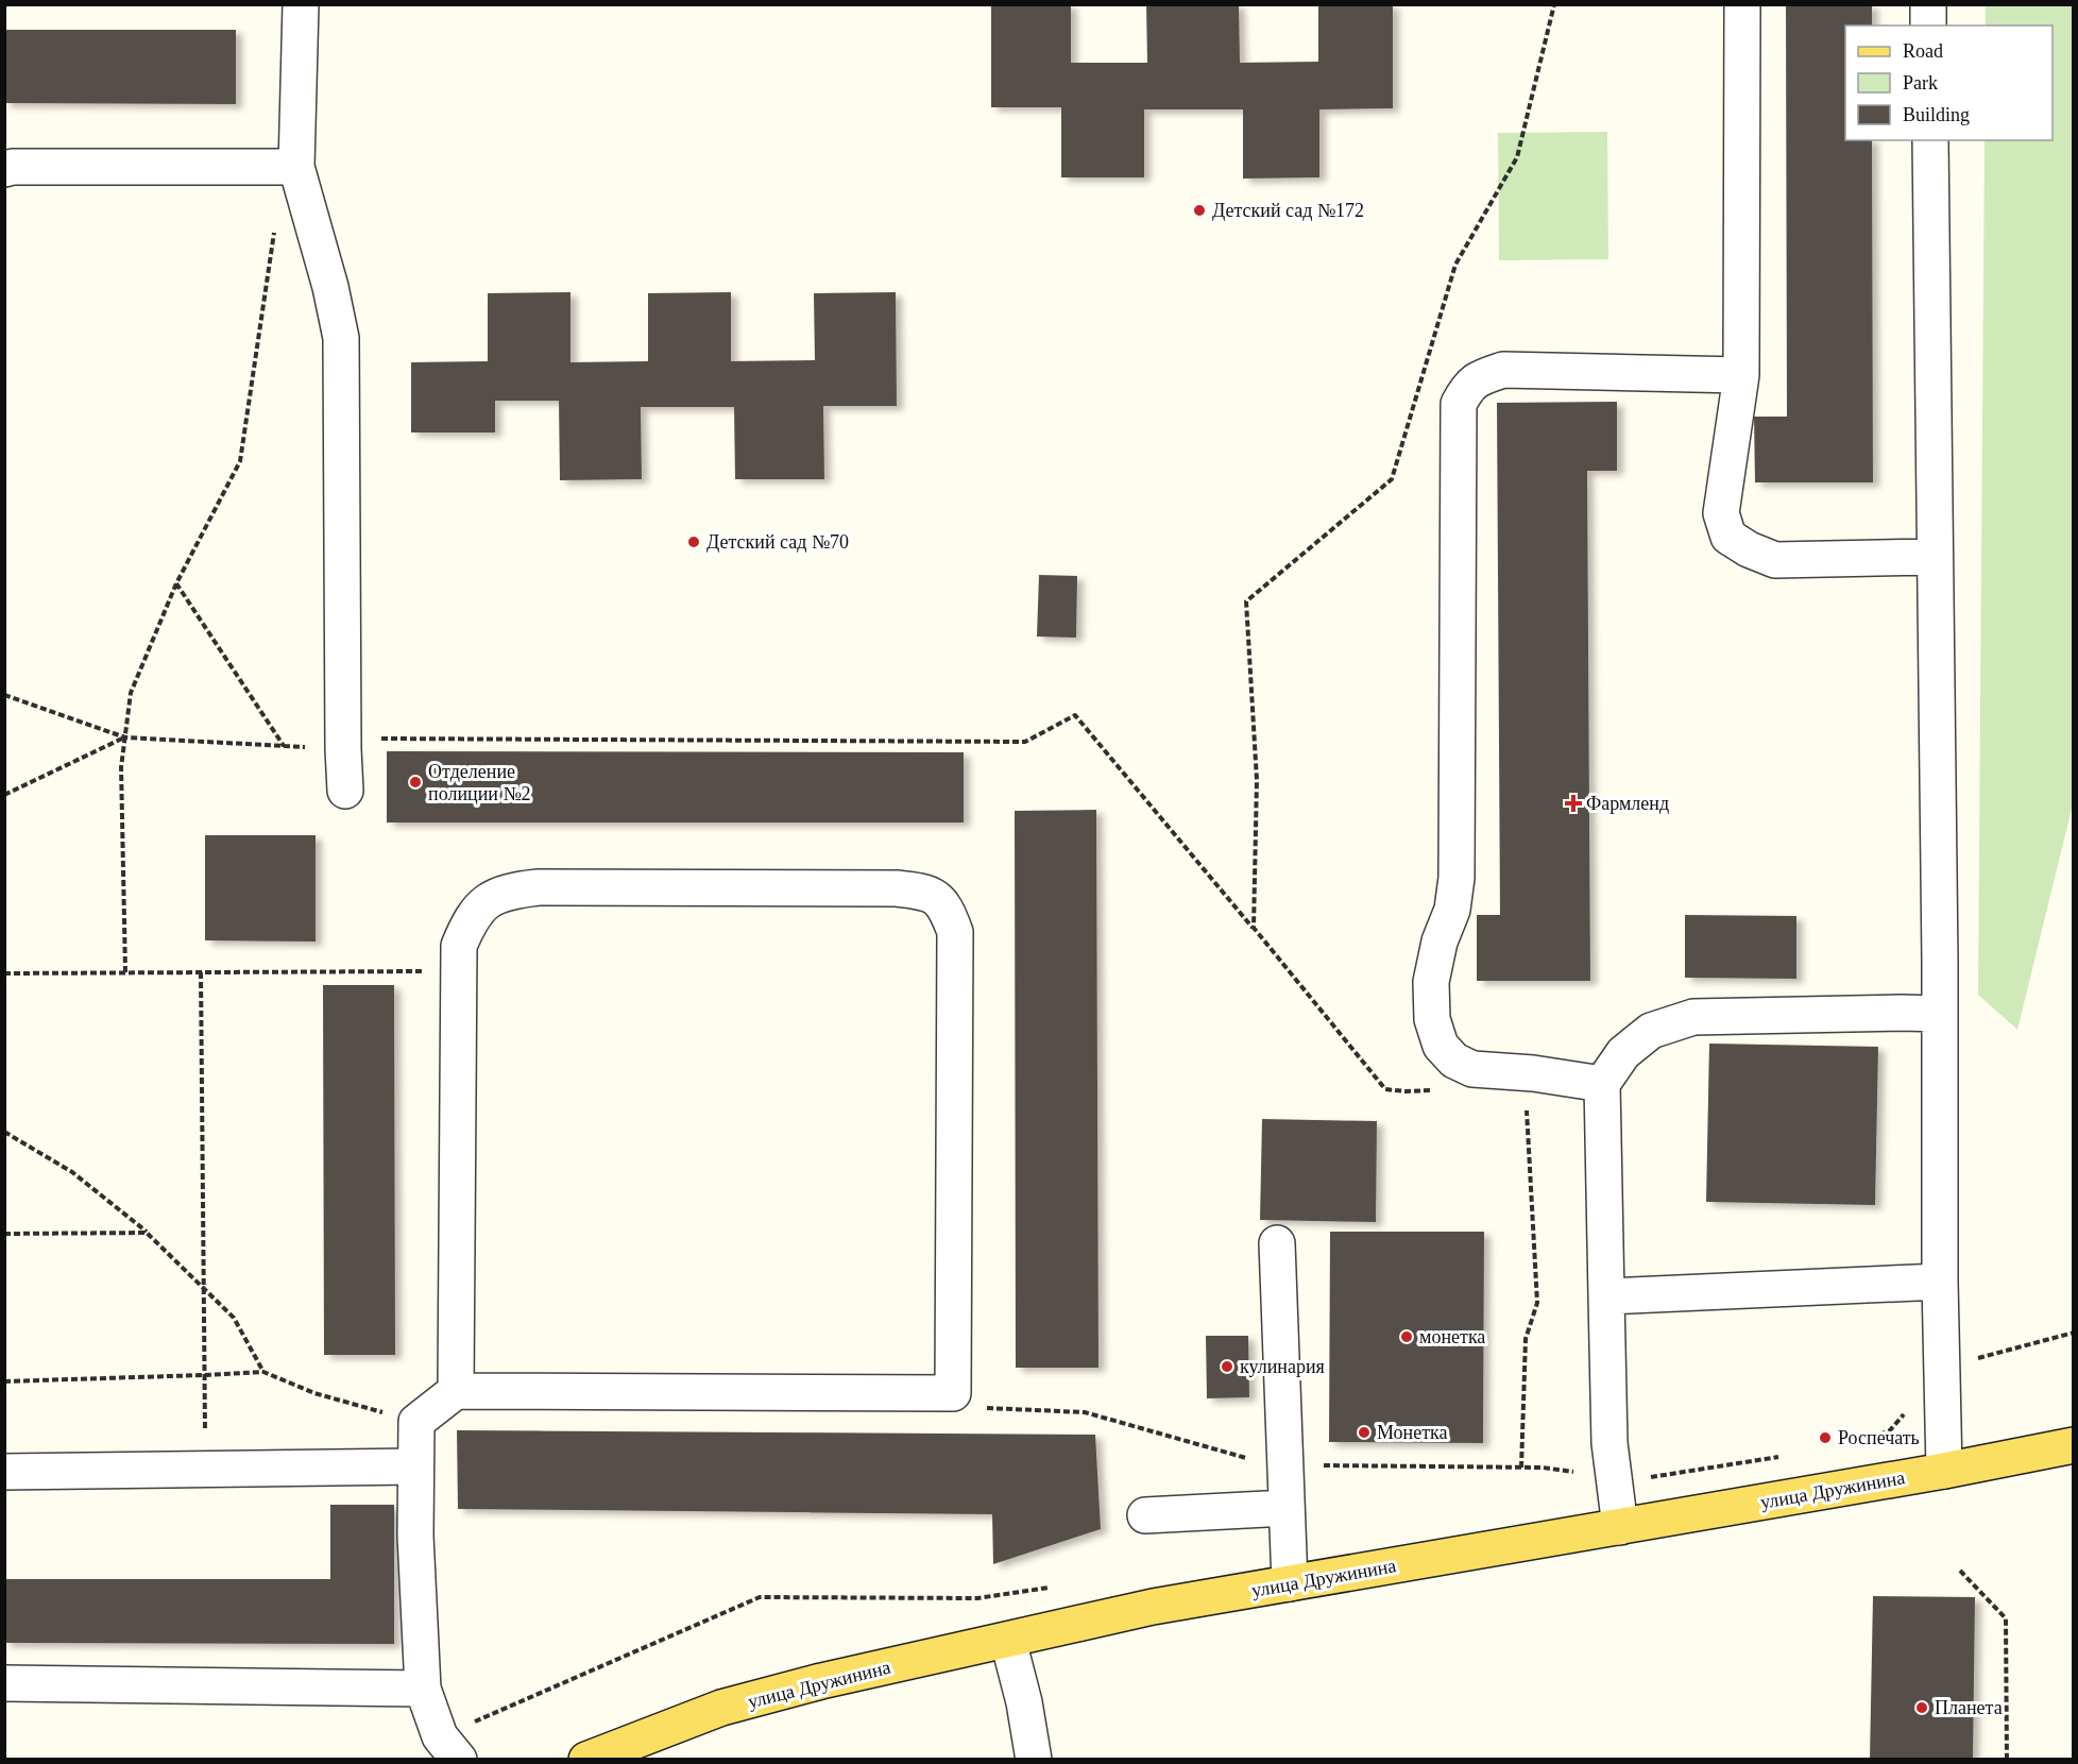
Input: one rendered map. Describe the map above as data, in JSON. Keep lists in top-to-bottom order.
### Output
{
  "streets": {
    "main road": ["улица Дружинина"]
  },
  "places": {
    "other": [
      "Детский сад №172",
      "Детский сад №70",
      "Отделение полиции №2",
      "монетка",
      "кулинария",
      "Монетка",
      "Роспечать",
      "Планета"
    ],
    "health": ["Фармленд"]
  },
  "legend": ["Road", "Park", "Building"]
}
